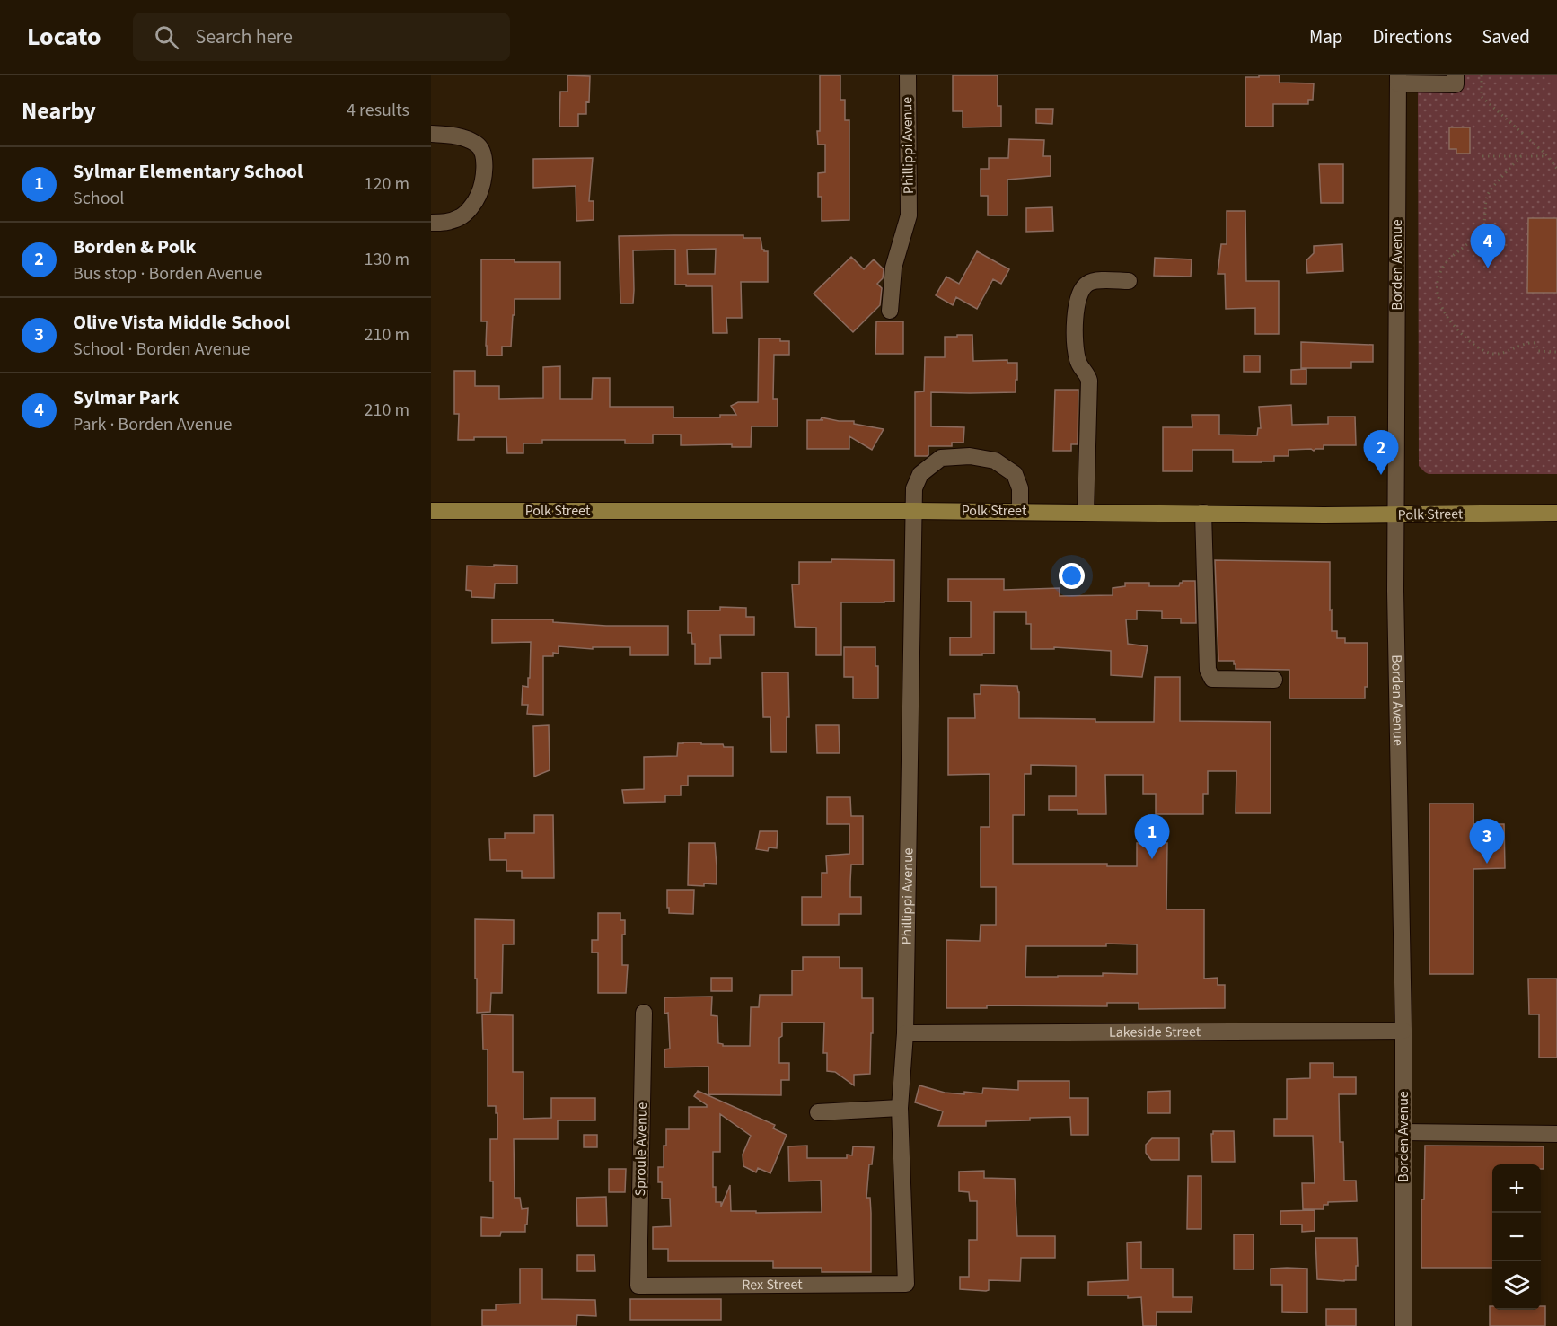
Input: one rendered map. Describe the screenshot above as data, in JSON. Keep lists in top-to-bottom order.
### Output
{
  "streets": {
    "main road": ["Polk Street"],
    "street": [
      "Phillippi Avenue",
      "Borden Avenue",
      "Lakeside Street",
      "Sproule Avenue",
      "Rex Street"
    ]
  },
  "crossings": [
    ["Phillippi Avenue", "Polk Street"],
    ["Phillippi Avenue", "Lakeside Street"],
    ["Phillippi Avenue", "Rex Street"],
    ["Borden Avenue", "Polk Street"],
    ["Borden Avenue", "Lakeside Street"],
    ["Sproule Avenue", "Rex Street"]
  ],
  "page": {
    "header": "Locato",
    "search": "Search here",
    "nav": ["Map", "Directions", "Saved"],
    "heading": ["Nearby", "4 results"],
    "list": [
      {
        "mark": "1",
        "name": "Sylmar Elementary School",
        "note": "School",
        "value": "120 m"
      },
      {
        "mark": "2",
        "name": "Borden & Polk",
        "note": "Bus stop · Borden Avenue",
        "value": "130 m"
      },
      {
        "mark": "3",
        "name": "Olive Vista Middle School",
        "note": "School · Borden Avenue",
        "value": "210 m"
      },
      {
        "mark": "4",
        "name": "Sylmar Park",
        "note": "Park · Borden Avenue",
        "value": "210 m"
      }
    ],
    "pins": [
      "4",
      "2",
      "1",
      "3"
    ],
    "map_buttons": ["+", "−"]
  }
}
